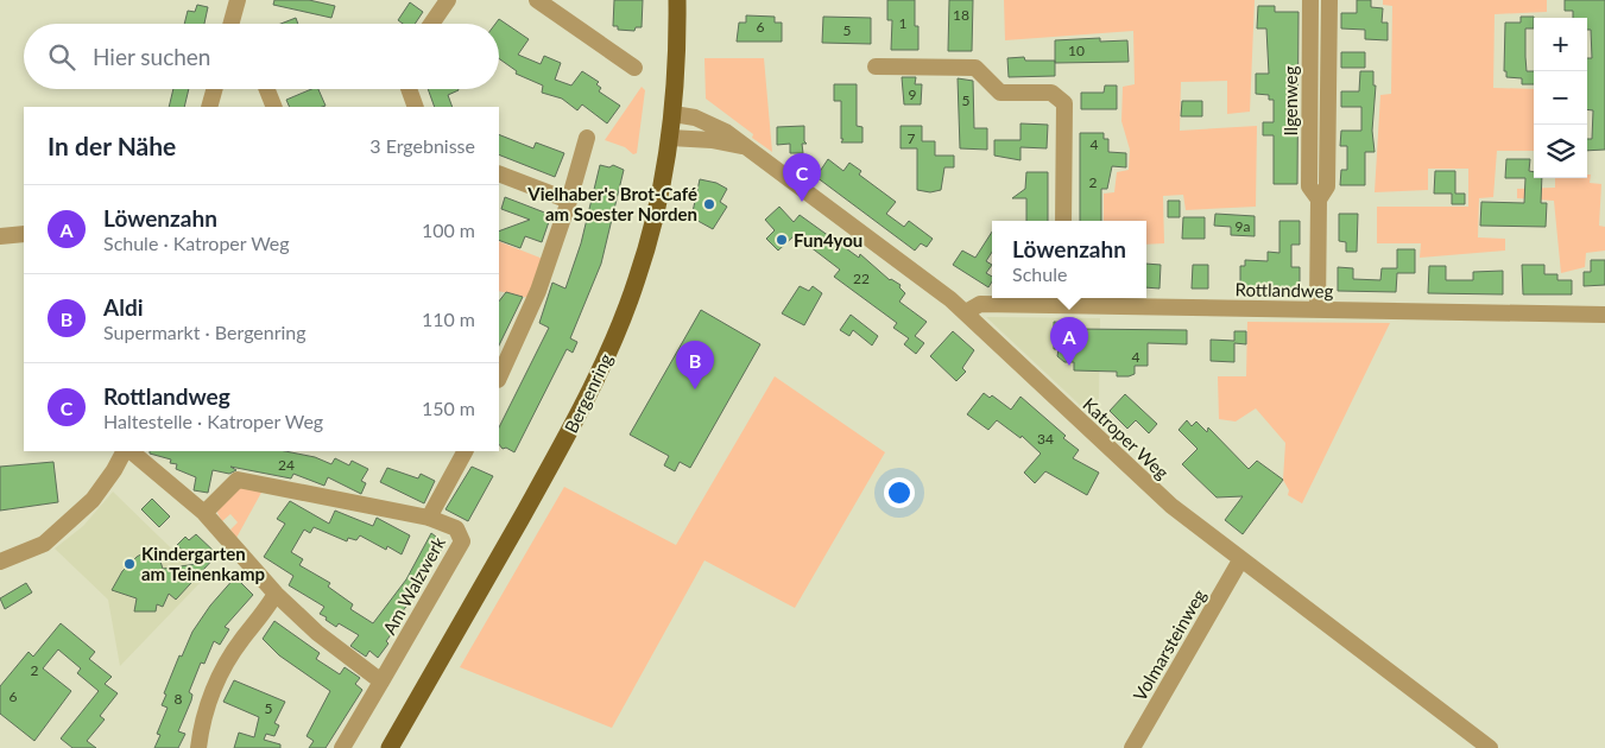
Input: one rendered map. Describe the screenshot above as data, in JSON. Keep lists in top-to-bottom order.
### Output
{
  "streets": {
    "main road": ["Bergenring"],
    "street": [
      "Ilgenweg",
      "Rottlandweg",
      "Katroper Weg",
      "Am Walzwerk",
      "Volmarsteinweg"
    ]
  },
  "crossings": [
    ["Ilgenweg", "Rottlandweg"],
    ["Rottlandweg", "Katroper Weg"],
    ["Bergenring", "Katroper Weg"],
    ["Katroper Weg", "Volmarsteinweg"]
  ],
  "places": ["Vielhaber's Brot-Café am Soester Norden", "Fun4you", "Kindergarten am Teinenkamp"],
  "house_numbers": [
    "18",
    "1",
    "6",
    "5",
    "10",
    "9",
    "5",
    "7",
    "4",
    "2",
    "9a",
    "22",
    "4",
    "34",
    "24",
    "2",
    "6",
    "8",
    "5"
  ],
  "page": {
    "map_buttons": ["+", "−"],
    "search": "Hier suchen",
    "heading": ["In der Nähe", "3 Ergebnisse"],
    "pins": ["C", "A", "B"],
    "list": [
      {
        "mark": "A",
        "name": "Löwenzahn",
        "note": "Schule · Katroper Weg",
        "value": "100 m"
      },
      {
        "mark": "B",
        "name": "Aldi",
        "note": "Supermarkt · Bergenring",
        "value": "110 m"
      },
      {
        "mark": "C",
        "name": "Rottlandweg",
        "note": "Haltestelle · Katroper Weg",
        "value": "150 m"
      }
    ],
    "popup": ["Löwenzahn", "Schule"]
  }
}
